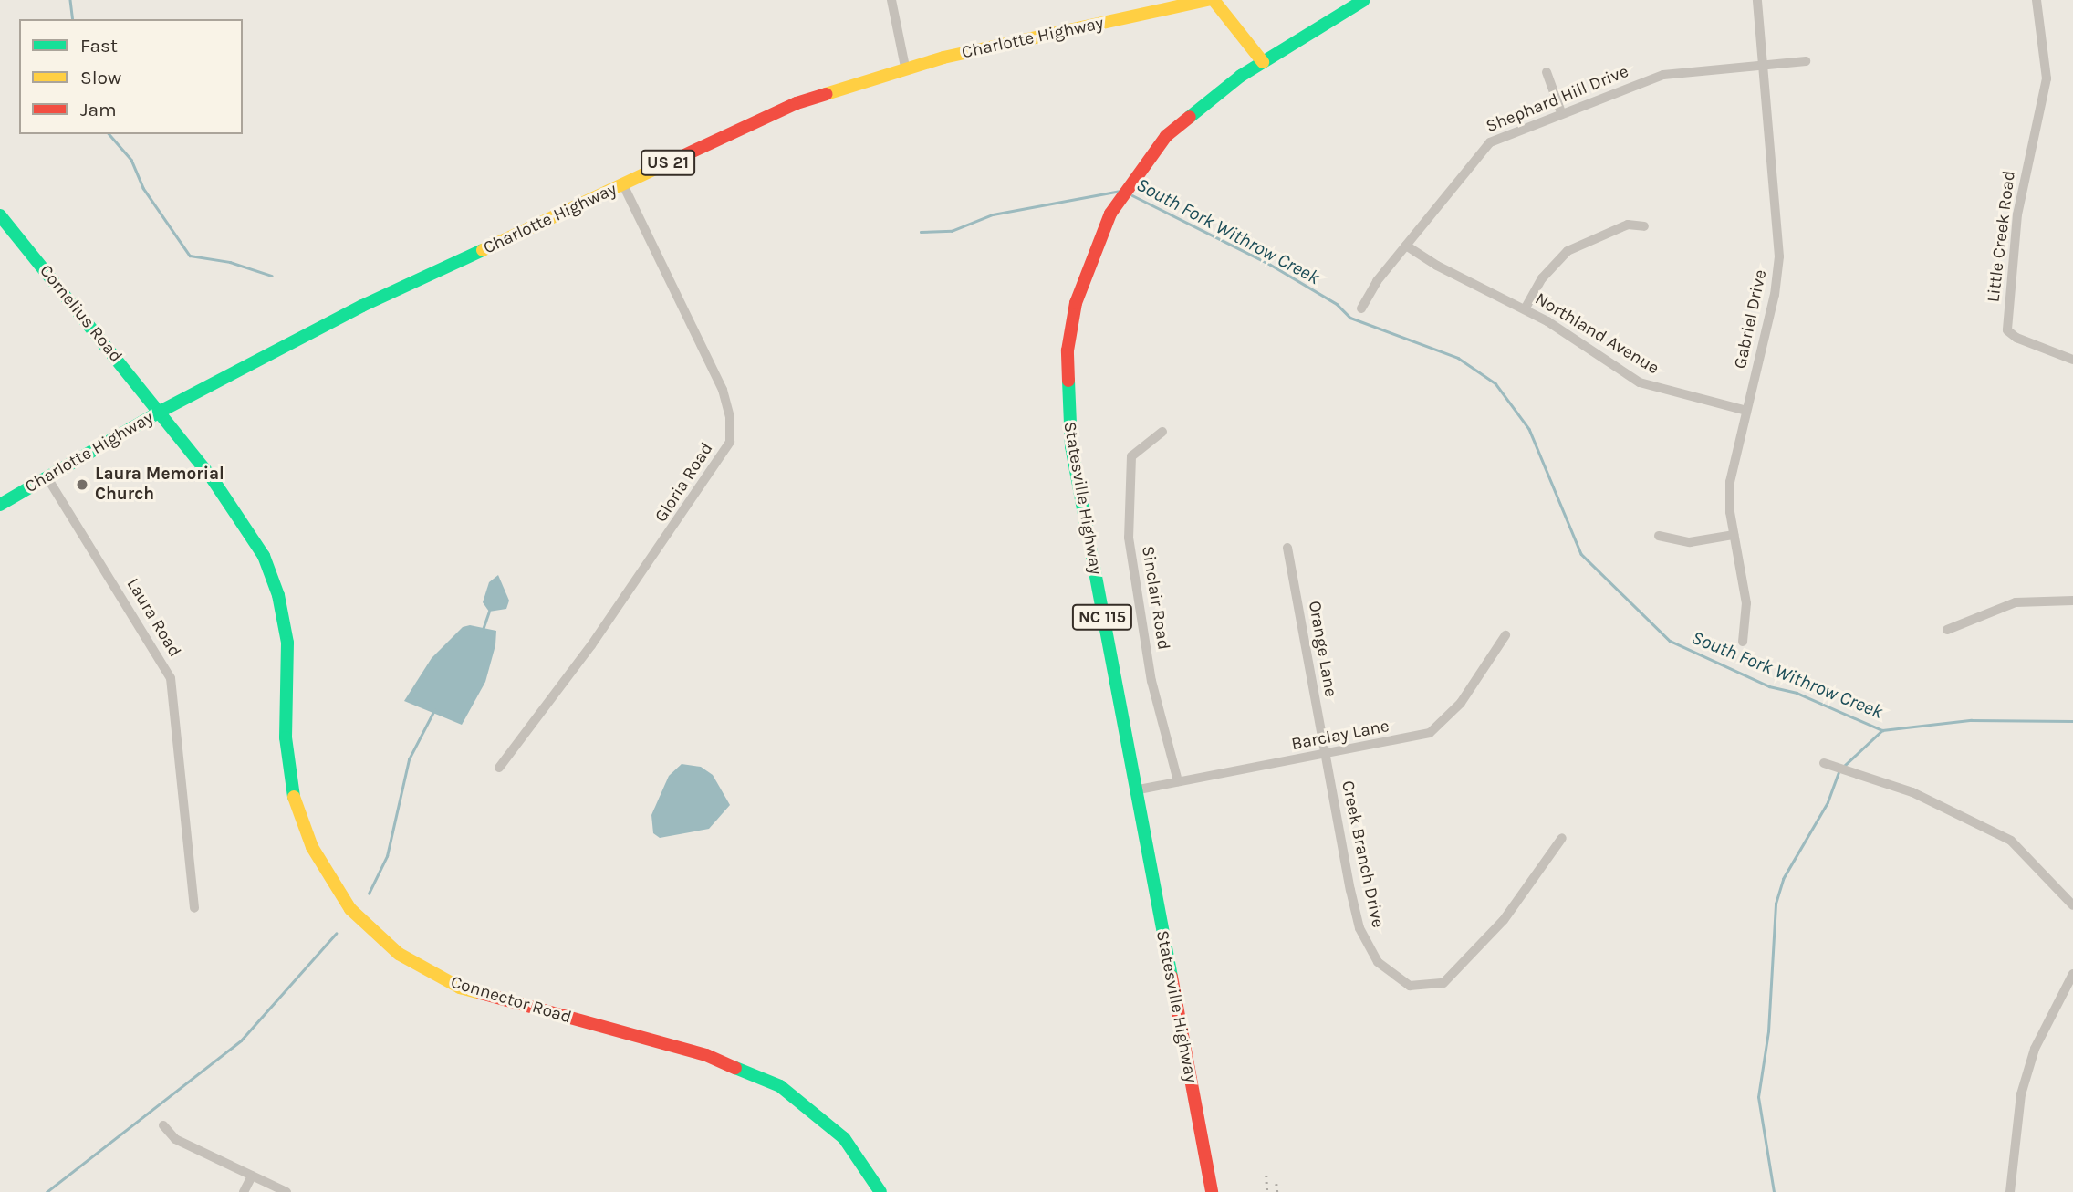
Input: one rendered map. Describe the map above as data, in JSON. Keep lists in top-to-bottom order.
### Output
{
  "streets": {
    "main road": [
      "Charlotte Highway",
      "US 21",
      "Cornelius Road",
      "Statesville Highway",
      "NC 115",
      "Connector Road"
    ],
    "street": [
      "Shephard Hill Drive",
      "Little Creek Road",
      "Gabriel Drive",
      "Northland Avenue",
      "Gloria Road",
      "Sinclair Road",
      "Laura Road",
      "Orange Lane",
      "Barclay Lane",
      "Creek Branch Drive"
    ]
  },
  "crossings": [
    ["Charlotte Highway", "Cornelius Road"],
    ["Charlotte Highway", "Gloria Road"],
    ["Charlotte Highway", "Laura Road"],
    ["Charlotte Highway", "Connector Road"],
    ["Shephard Hill Drive", "Gabriel Drive"],
    ["Shephard Hill Drive", "Northland Avenue"],
    ["Cornelius Road", "Connector Road"],
    ["Gabriel Drive", "Northland Avenue"],
    ["Statesville Highway", "Barclay Lane"],
    ["Sinclair Road", "Barclay Lane"],
    ["Orange Lane", "Barclay Lane"],
    ["Orange Lane", "Creek Branch Drive"],
    ["Barclay Lane", "Creek Branch Drive"]
  ],
  "water": ["South Fork Withrow Creek"],
  "places": ["Laura Memorial Church"],
  "legend": ["Fast", "Slow", "Jam"]
}
